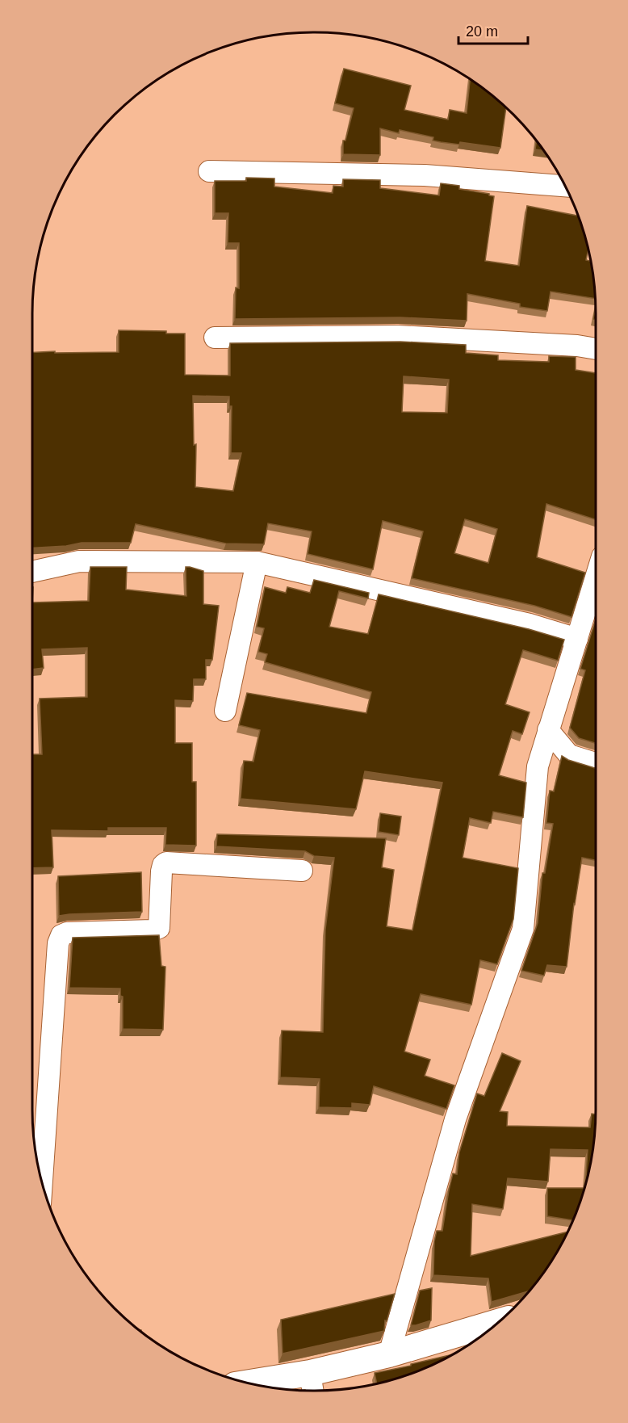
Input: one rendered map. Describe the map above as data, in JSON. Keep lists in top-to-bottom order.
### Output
{
  "scale_bar": "20 m"
}
